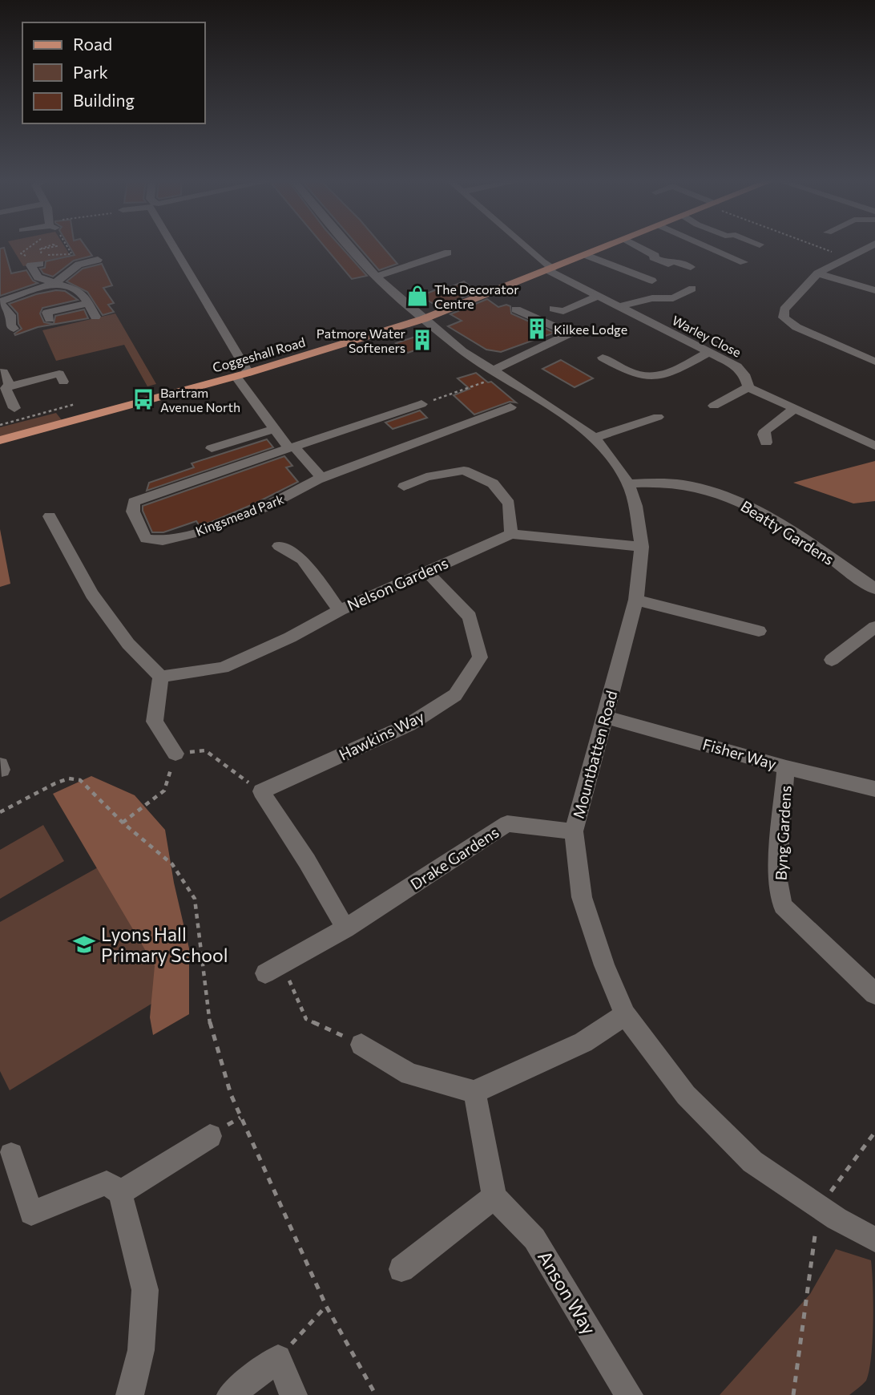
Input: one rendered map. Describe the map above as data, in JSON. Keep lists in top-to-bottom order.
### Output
{
  "streets": {
    "main road": ["Coggeshall Road"],
    "street": [
      "Warley Close",
      "Kingsmead Park",
      "Beatty Gardens",
      "Nelson Gardens",
      "Hawkins Way",
      "Fisher Way",
      "Mountbatten Road",
      "Byng Gardens",
      "Drake Gardens",
      "Anson Way"
    ]
  },
  "crossings": [
    ["Warley Close", "Coggeshall Road"],
    ["Coggeshall Road", "Mountbatten Road"],
    ["Beatty Gardens", "Mountbatten Road"],
    ["Nelson Gardens", "Hawkins Way"],
    ["Nelson Gardens", "Mountbatten Road"],
    ["Fisher Way", "Mountbatten Road"],
    ["Fisher Way", "Byng Gardens"],
    ["Mountbatten Road", "Drake Gardens"]
  ],
  "places": {
    "shop": ["The Decorator Centre"],
    "building": ["Kilkee Lodge", "Patmore Water Softeners"],
    "bus stop": ["Bartram Avenue North"],
    "school or university": ["Lyons Hall Primary School"]
  },
  "legend": ["Road", "Park", "Building"]
}
